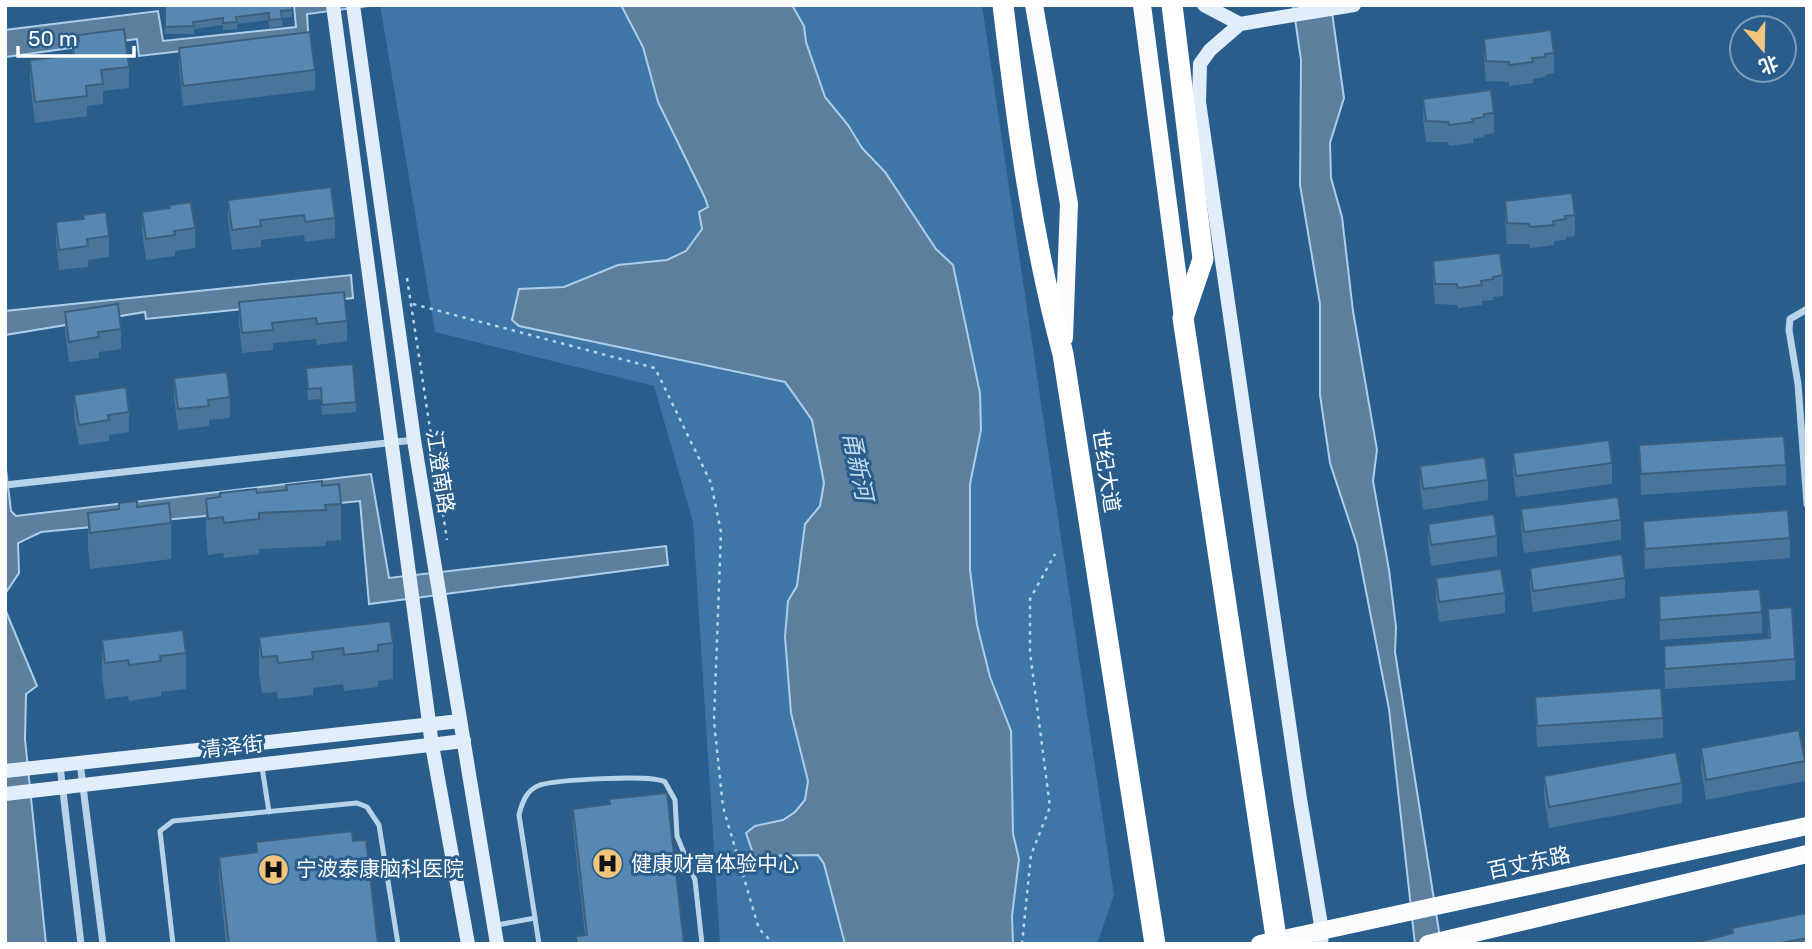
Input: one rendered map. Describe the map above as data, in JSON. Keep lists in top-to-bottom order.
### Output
{
  "streets": {
    "highway": ["世纪大道"],
    "main road": ["百丈东路"],
    "street": ["江澄南路", "清泽街"]
  },
  "crossings": [
    ["江澄南路", "清泽街"]
  ],
  "water": ["甬新河"],
  "places": {
    "hospital": ["健康财富体验中心", "宁波泰康脑科医院"]
  },
  "scale_bar": "50 m",
  "north": "bottom"
}
